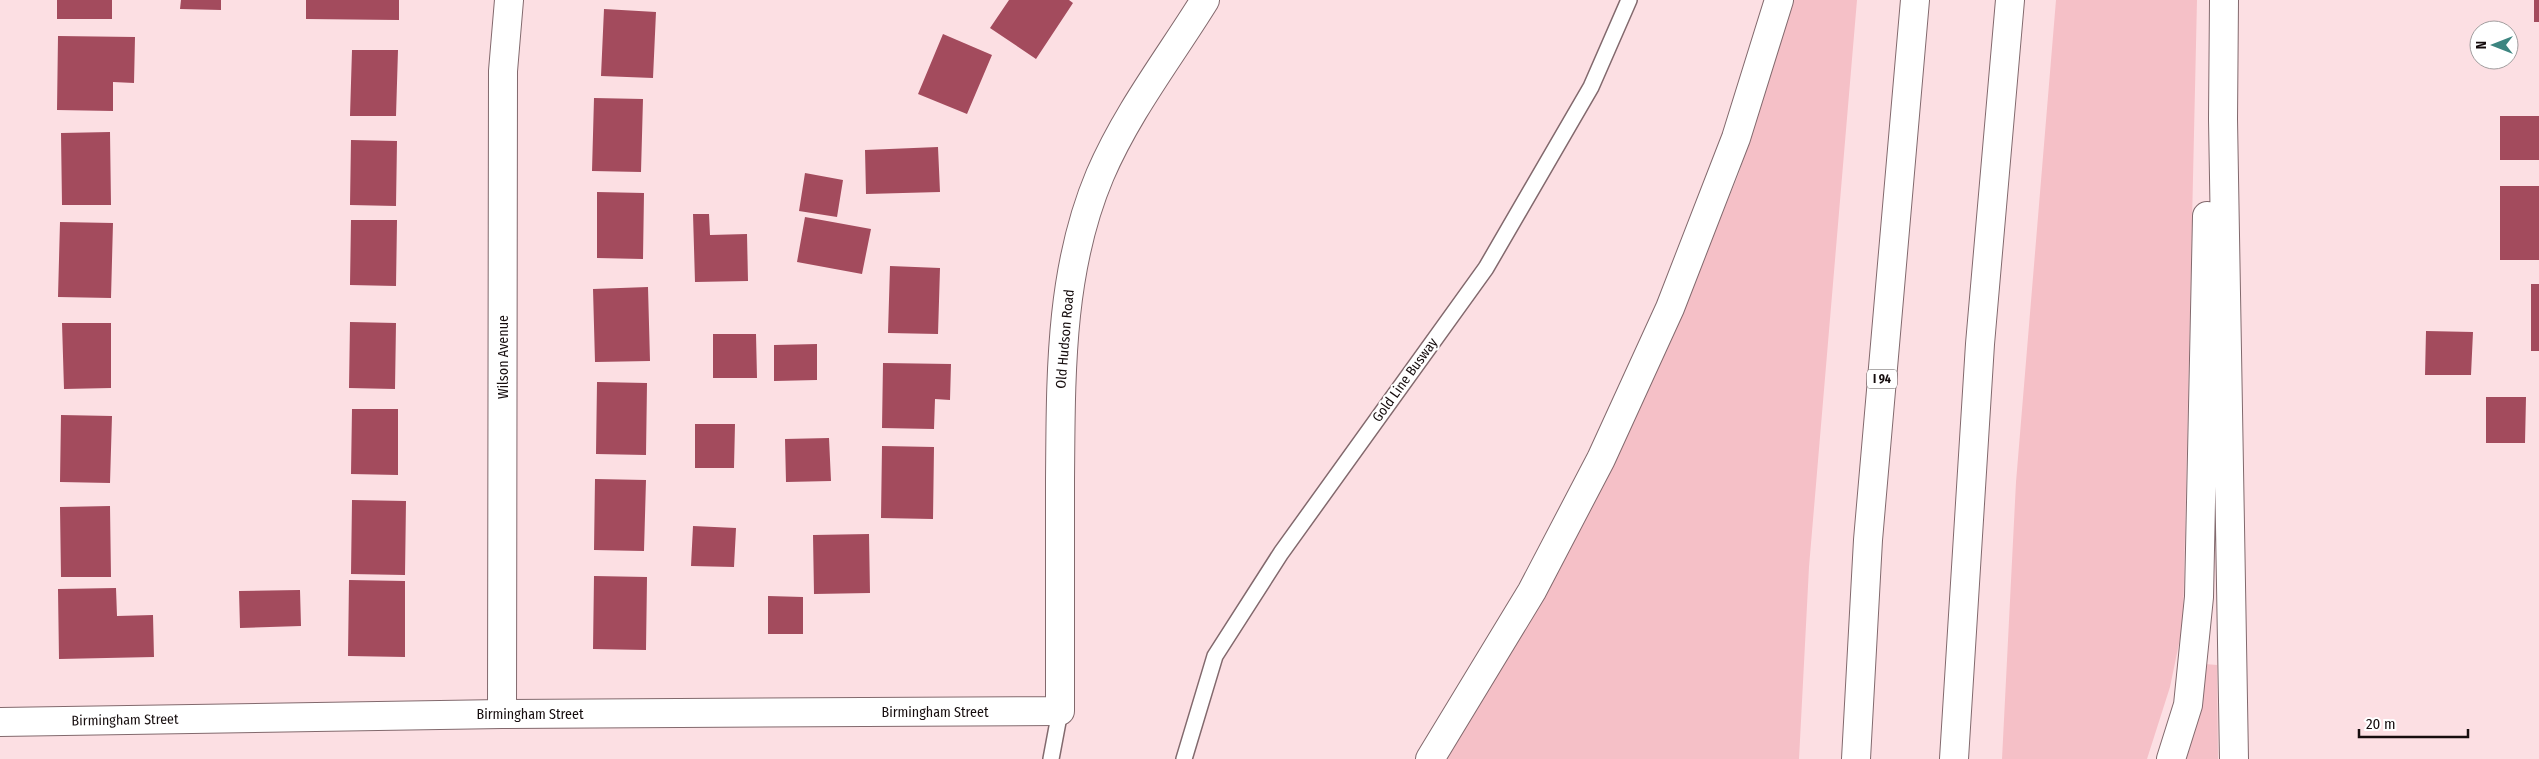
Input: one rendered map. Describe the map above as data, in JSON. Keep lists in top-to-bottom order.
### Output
{
  "streets": {
    "main road": [
      "Old Hudson Road",
      "Wilson Avenue",
      "I 94",
      "Birmingham Street"
    ],
    "lane": ["Gold Line Busway"]
  },
  "crossings": [
    ["Old Hudson Road", "Birmingham Street"],
    ["Wilson Avenue", "Birmingham Street"]
  ],
  "scale_bar": "20 m",
  "north": "left"
}
